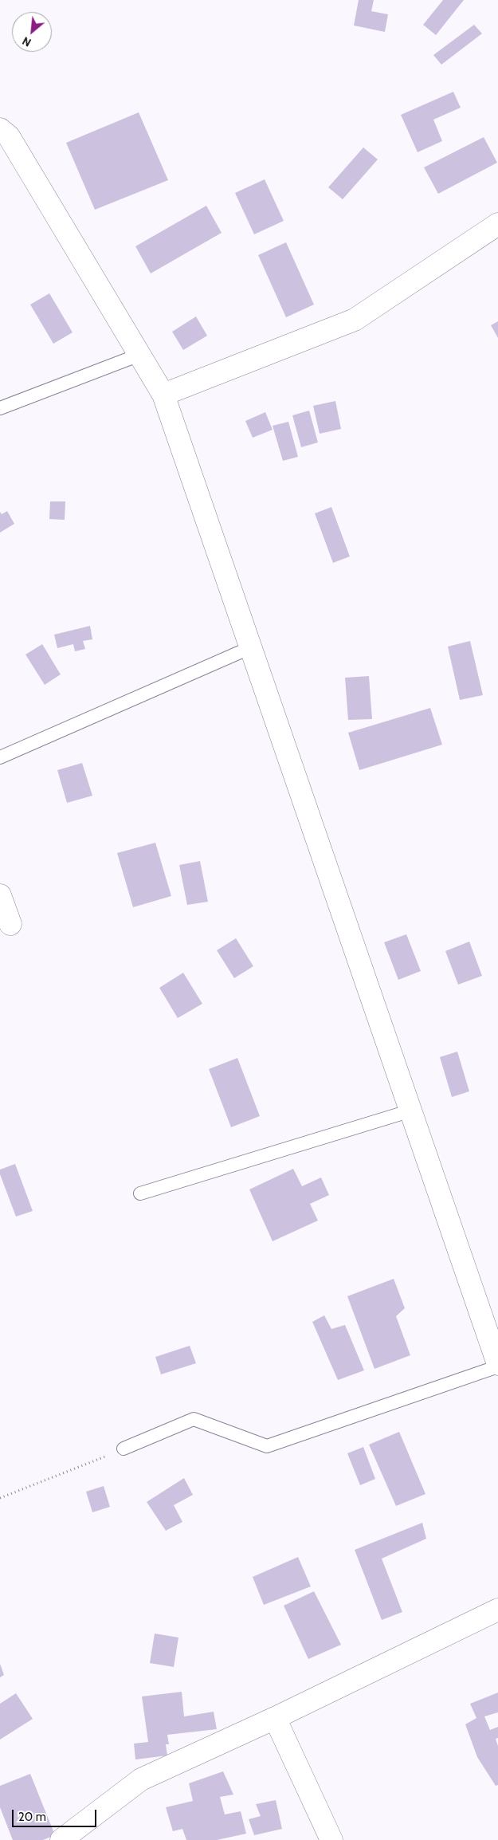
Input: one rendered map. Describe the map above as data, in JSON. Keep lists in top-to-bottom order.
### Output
{
  "scale_bar": "20 m",
  "north": "bottom left"
}
